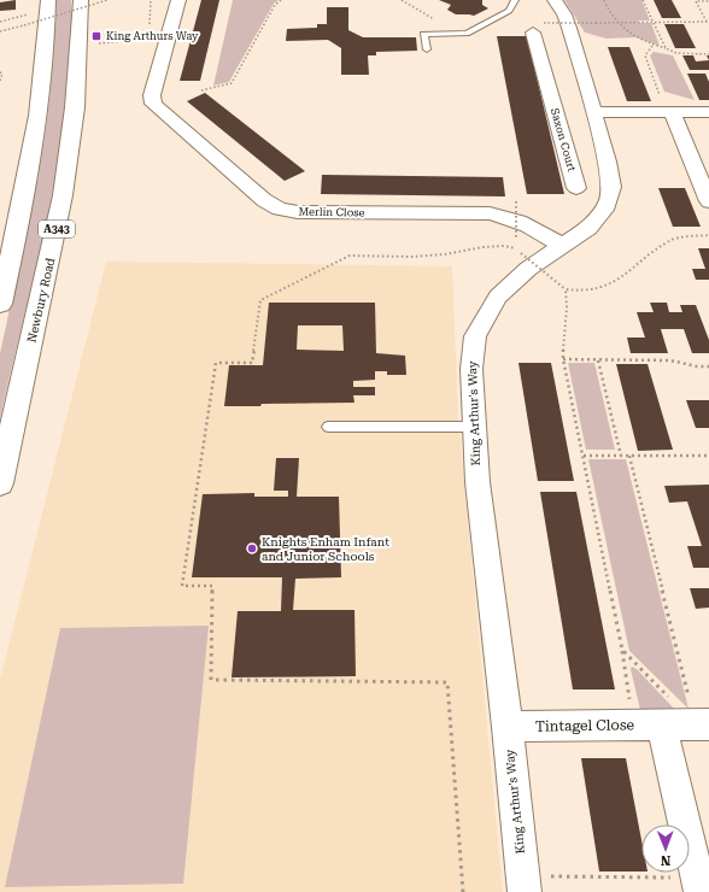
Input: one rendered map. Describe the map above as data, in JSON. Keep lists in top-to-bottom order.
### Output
{
  "streets": {
    "main road": ["A343", "Newbury Road"],
    "street": [
      "Saxon Court",
      "Merlin Close",
      "King Arthur's Way",
      "Tintagel Close"
    ]
  },
  "crossings": [
    ["Saxon Court", "King Arthur's Way"],
    ["Merlin Close", "King Arthur's Way"],
    ["King Arthur's Way", "Tintagel Close"]
  ],
  "places": {
    "transit": ["King Arthurs Way"],
    "other": ["Knights Enham Infant and Junior Schools"]
  },
  "north": "bottom"
}
